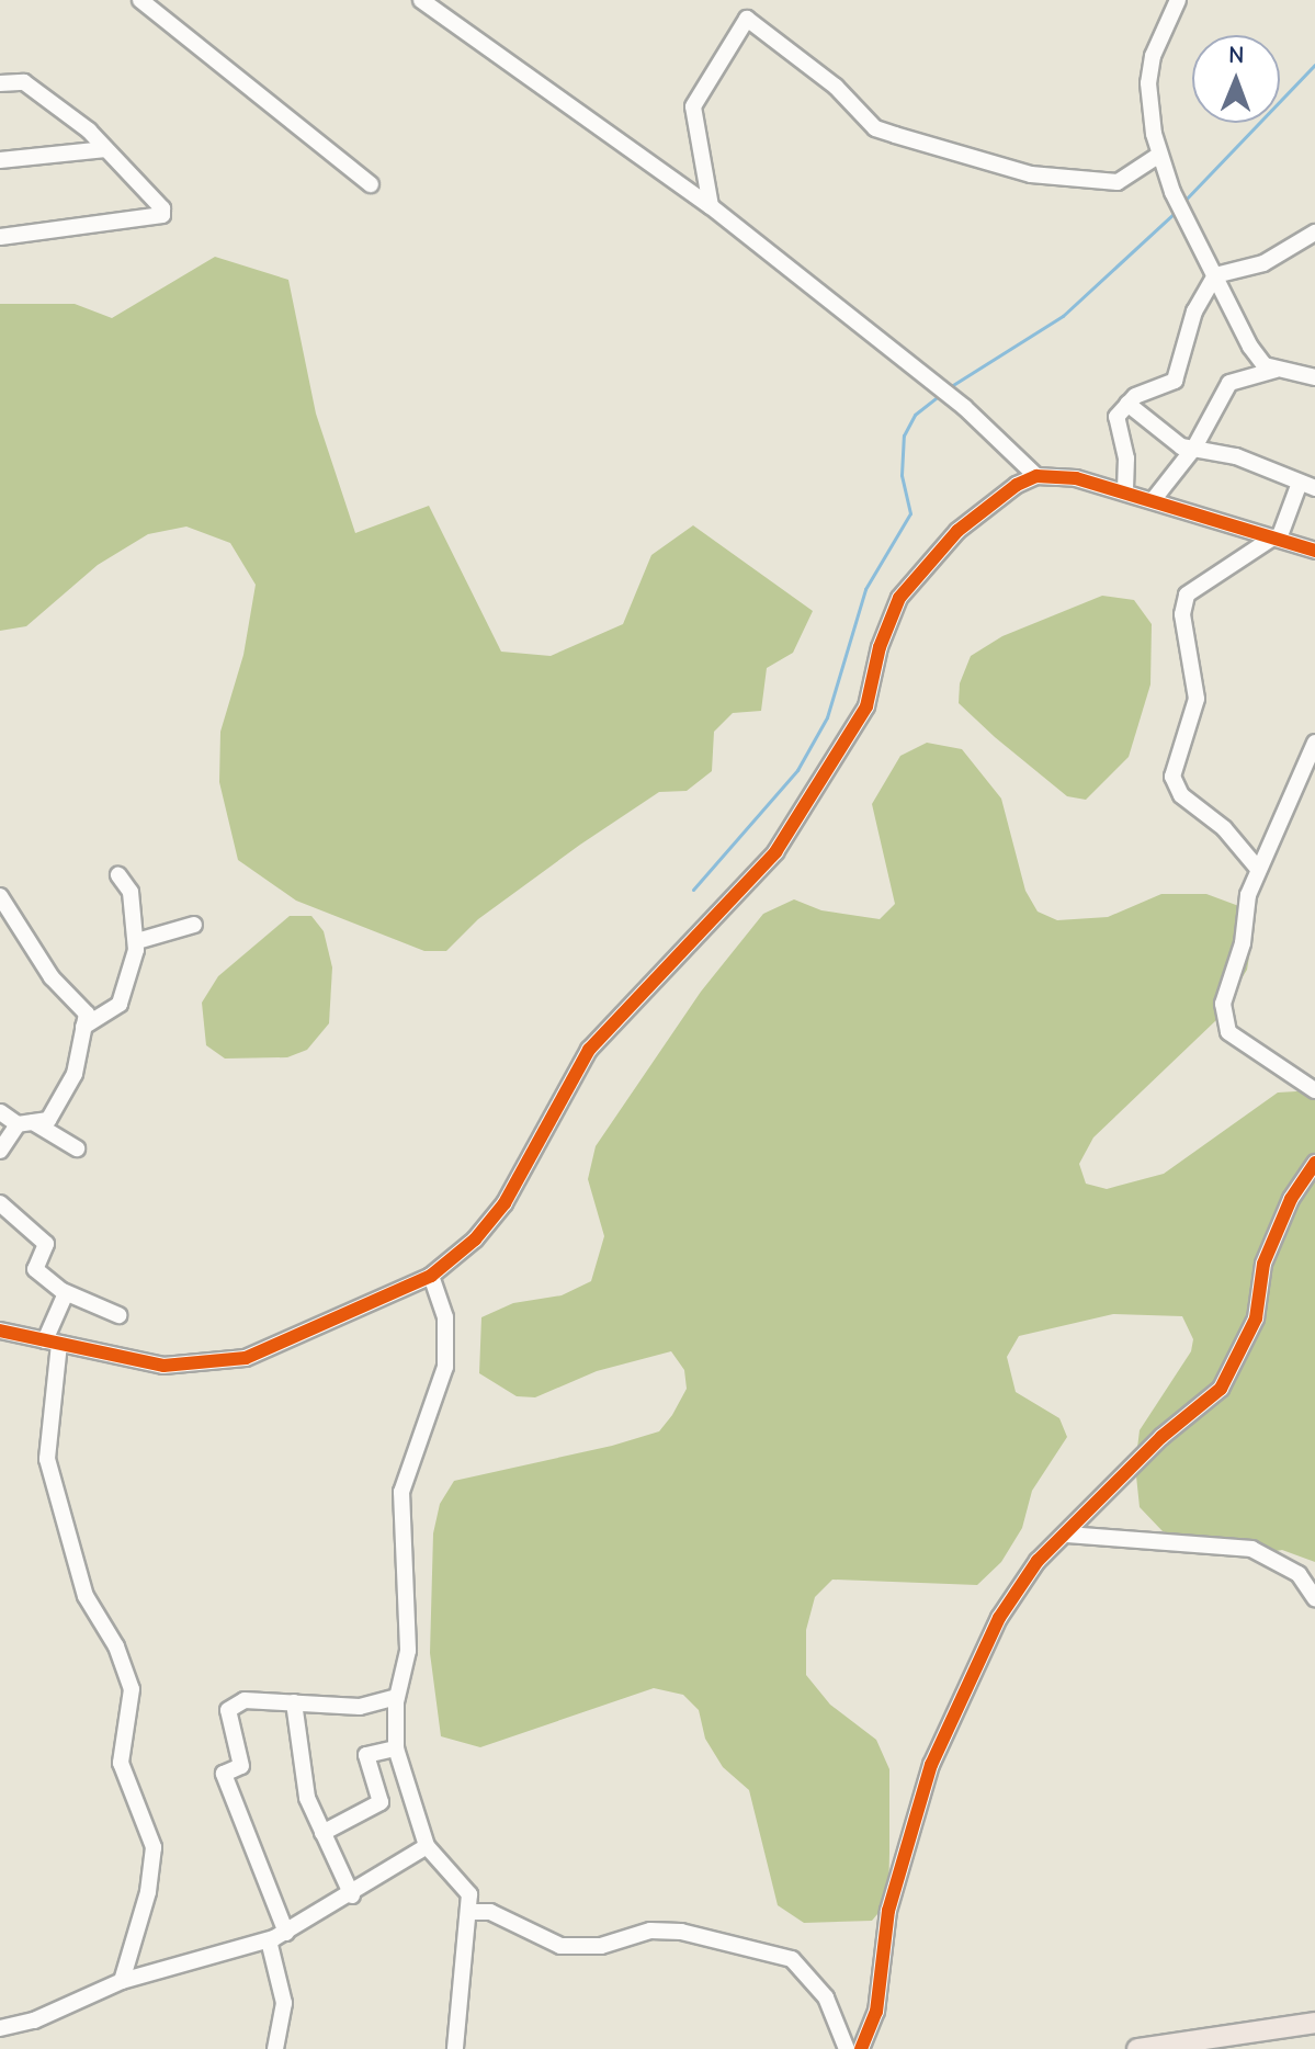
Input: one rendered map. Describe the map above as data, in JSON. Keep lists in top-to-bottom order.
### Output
{
  "north": "top"
}
